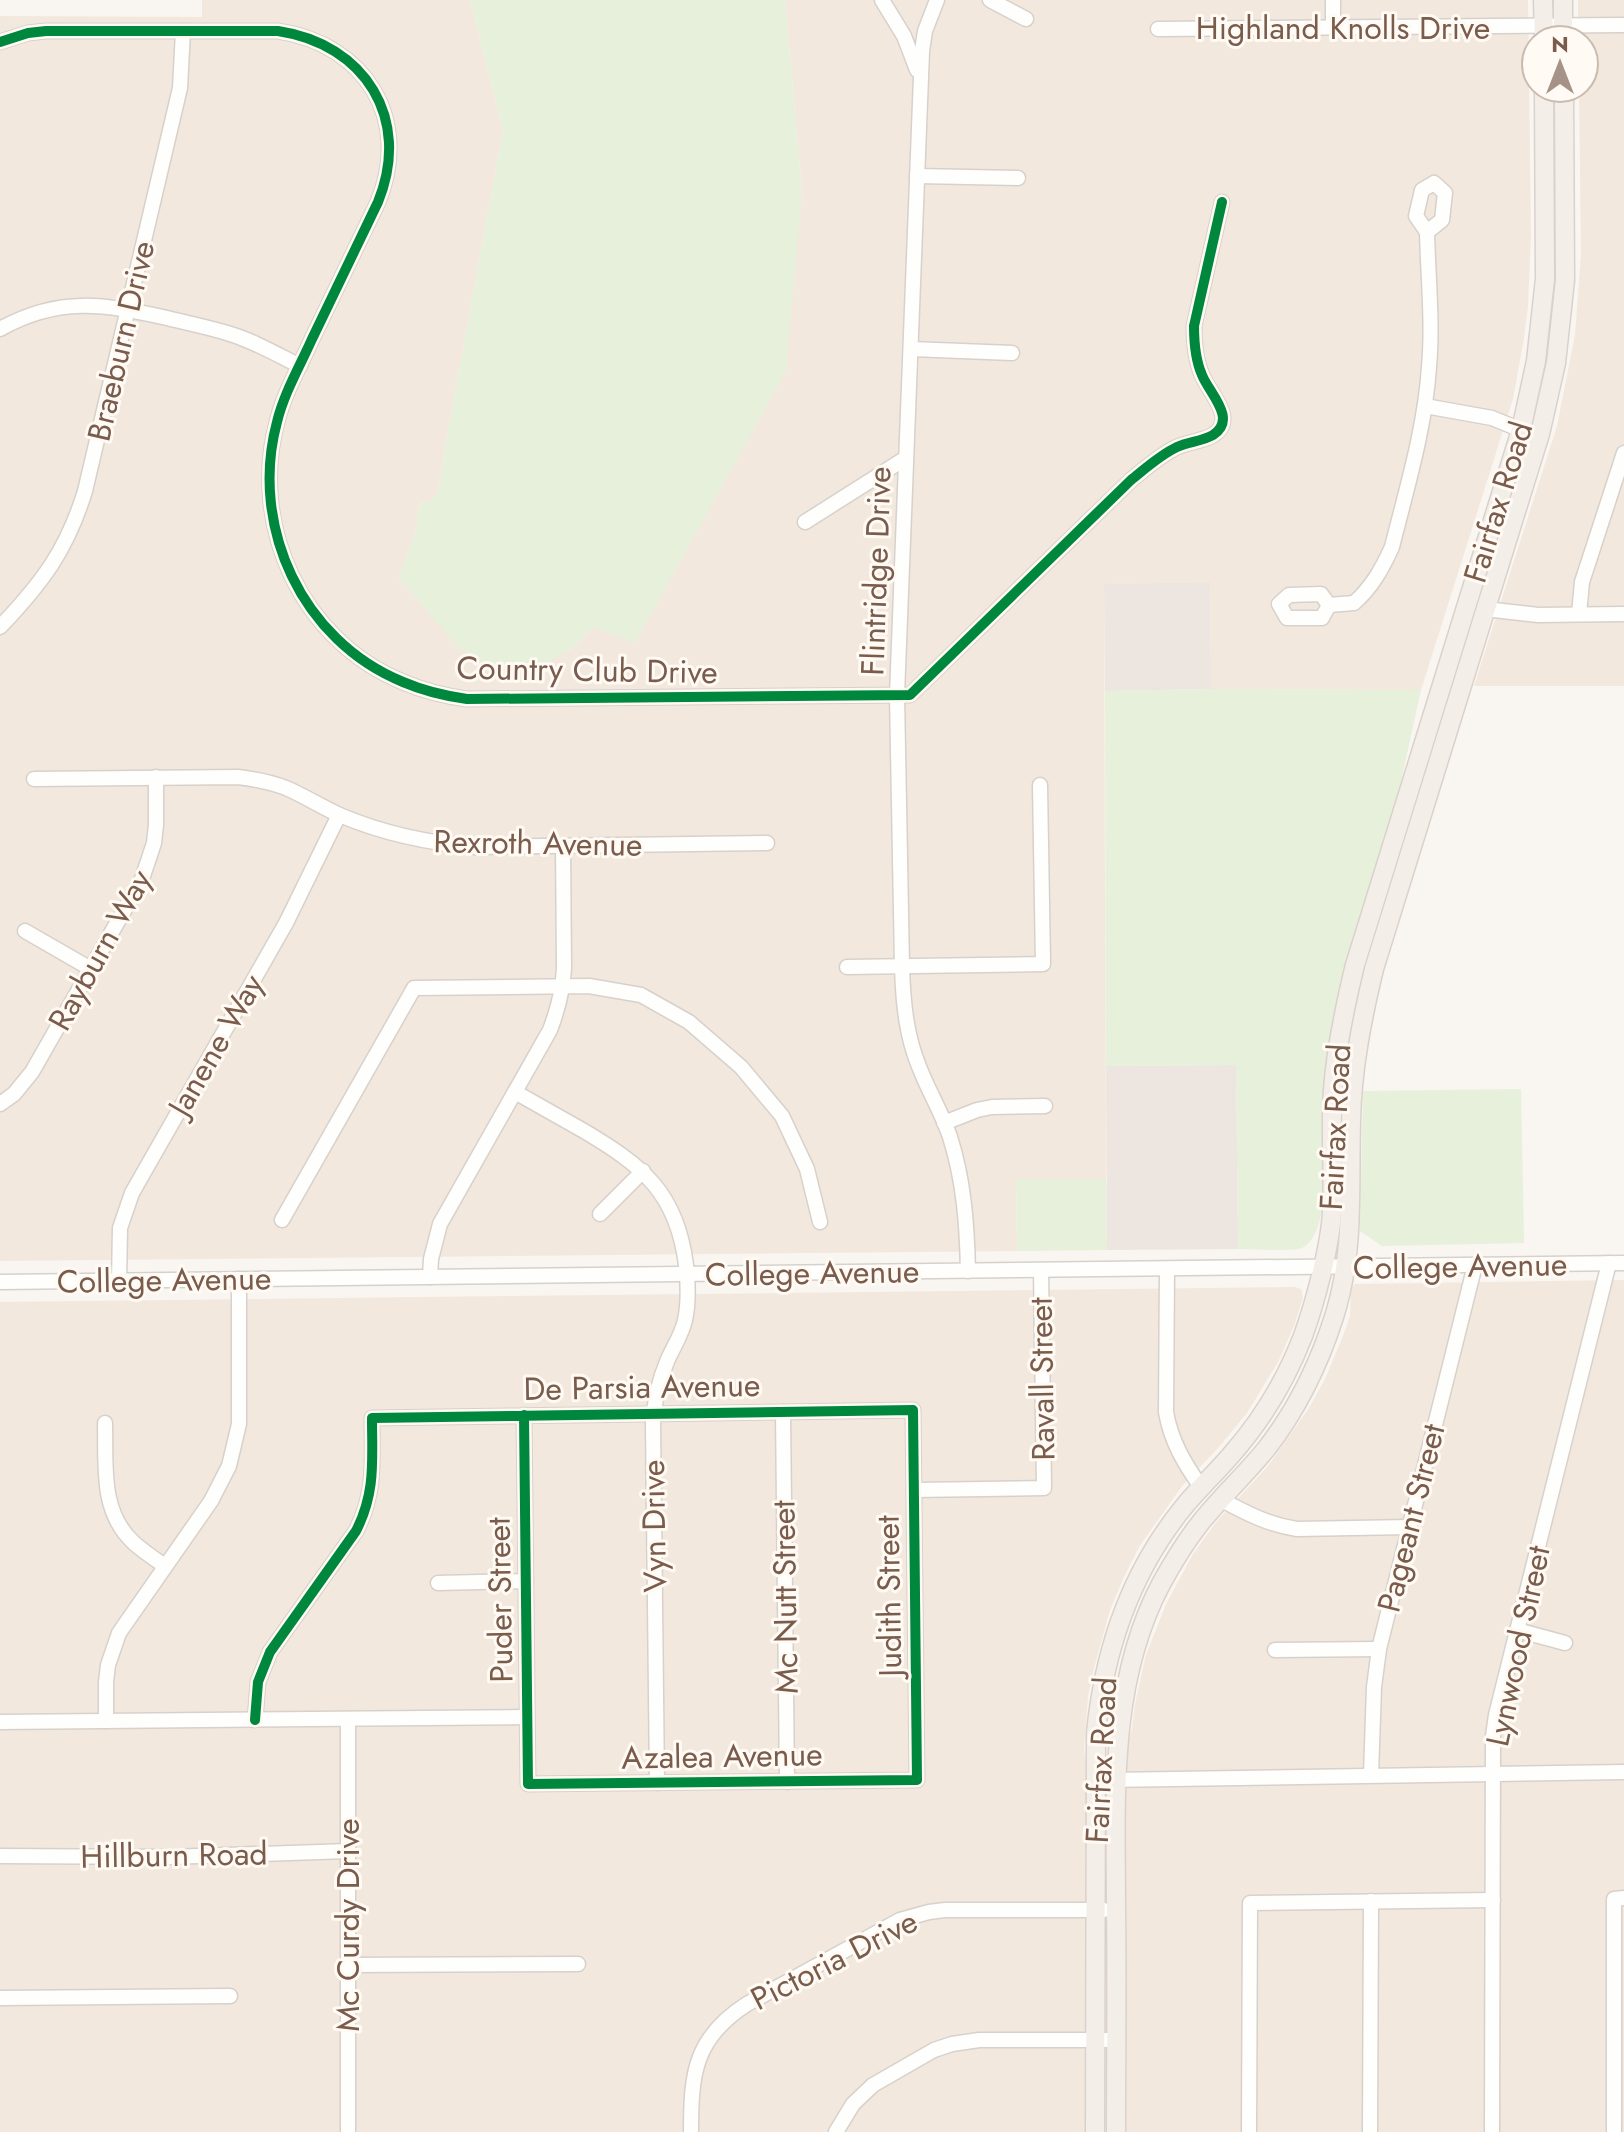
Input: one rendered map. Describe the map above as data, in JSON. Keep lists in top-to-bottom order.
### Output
{
  "streets": {
    "main road": ["Fairfax Road"],
    "street": [
      "Highland Knolls Drive",
      "Braeburn Drive",
      "Flintridge Drive",
      "Country Club Drive",
      "Rexroth Avenue",
      "Rayburn Way",
      "Janene Way",
      "College Avenue",
      "Ravall Street",
      "De Parsia Avenue",
      "Pageant Street",
      "Vyn Drive",
      "Judith Street",
      "Mc Nutt Street",
      "Puder Street",
      "Lynwood Street",
      "Azalea Avenue",
      "Hillburn Road",
      "Mc Curdy Drive",
      "Pictoria Drive"
    ]
  },
  "crossings": [
    ["Braeburn Drive", "Country Club Drive"],
    ["Fairfax Road", "College Avenue"],
    ["Fairfax Road", "Pictoria Drive"],
    ["Flintridge Drive", "Country Club Drive"],
    ["Flintridge Drive", "College Avenue"],
    ["Rexroth Avenue", "Rayburn Way"],
    ["Rexroth Avenue", "Janene Way"],
    ["Janene Way", "College Avenue"],
    ["College Avenue", "Ravall Street"],
    ["College Avenue", "Pageant Street"],
    ["College Avenue", "Vyn Drive"],
    ["College Avenue", "Lynwood Street"],
    ["Ravall Street", "Judith Street"],
    ["De Parsia Avenue", "Vyn Drive"],
    ["De Parsia Avenue", "Judith Street"],
    ["De Parsia Avenue", "Mc Nutt Street"],
    ["De Parsia Avenue", "Puder Street"],
    ["Vyn Drive", "Azalea Avenue"],
    ["Judith Street", "Azalea Avenue"],
    ["Mc Nutt Street", "Azalea Avenue"],
    ["Puder Street", "Azalea Avenue"],
    ["Hillburn Road", "Mc Curdy Drive"]
  ],
  "north": "top"
}
